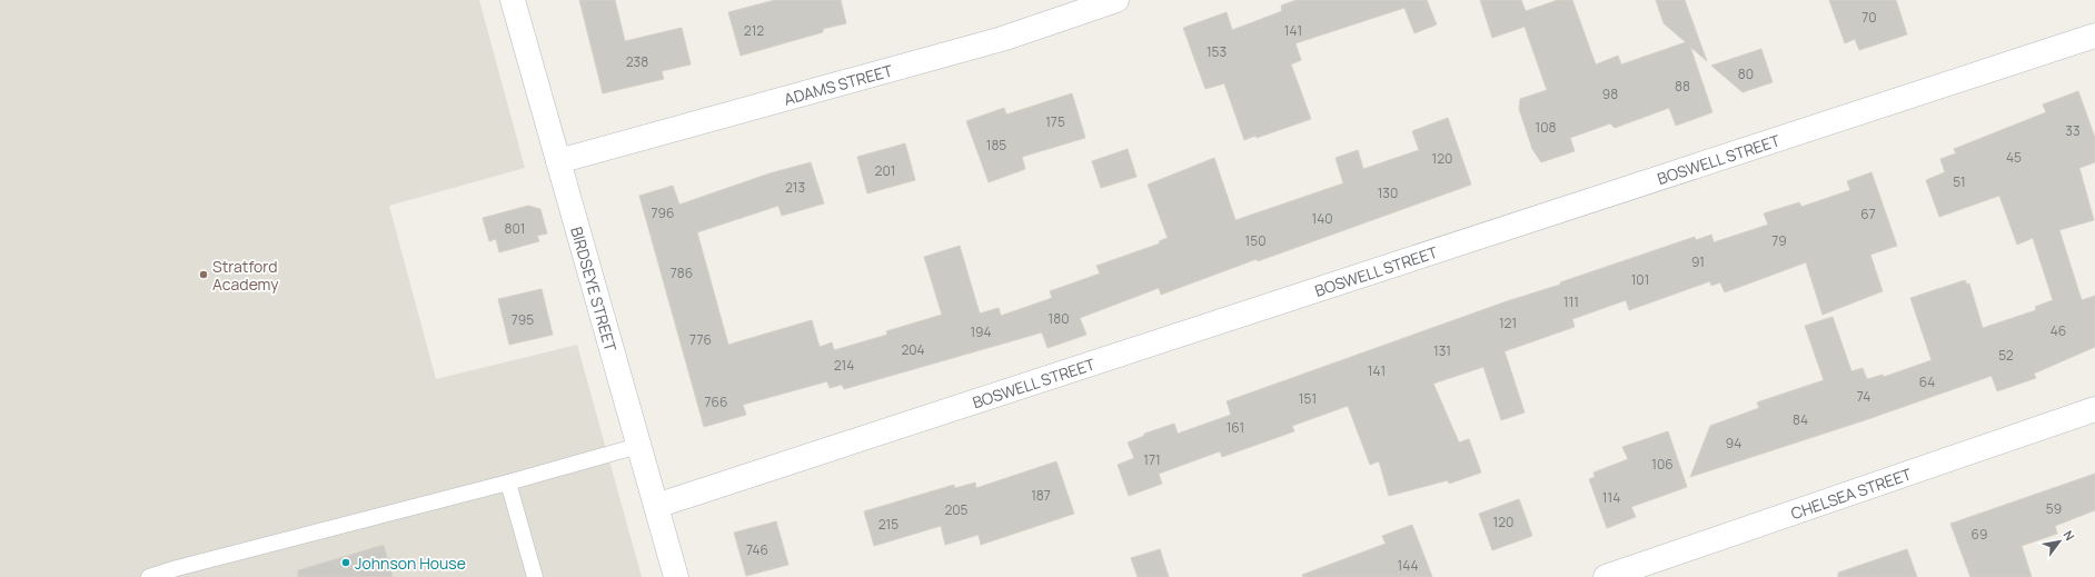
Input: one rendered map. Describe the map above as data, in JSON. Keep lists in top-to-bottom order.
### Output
{
  "streets": {
    "street": [
      "ADAMS STREET",
      "BOSWELL STREET",
      "BIRDSEYE STREET",
      "CHELSEA STREET"
    ]
  },
  "crossings": [
    ["ADAMS STREET", "BIRDSEYE STREET"],
    ["BOSWELL STREET", "BIRDSEYE STREET"]
  ],
  "places": ["Stratford Academy", "Johnson House"],
  "house_numbers": [
    "70",
    "212",
    "141",
    "153",
    "238",
    "80",
    "88",
    "98",
    "175",
    "108",
    "33",
    "185",
    "45",
    "120",
    "201",
    "51",
    "213",
    "130",
    "796",
    "67",
    "140",
    "801",
    "150",
    "79",
    "91",
    "786",
    "101",
    "111",
    "180",
    "795",
    "121",
    "46",
    "194",
    "776",
    "204",
    "131",
    "52",
    "214",
    "141",
    "64",
    "74",
    "151",
    "766",
    "84",
    "161",
    "94",
    "171",
    "106",
    "187",
    "114",
    "59",
    "205",
    "120",
    "215",
    "69",
    "746",
    "144"
  ],
  "north": "top right"
}
